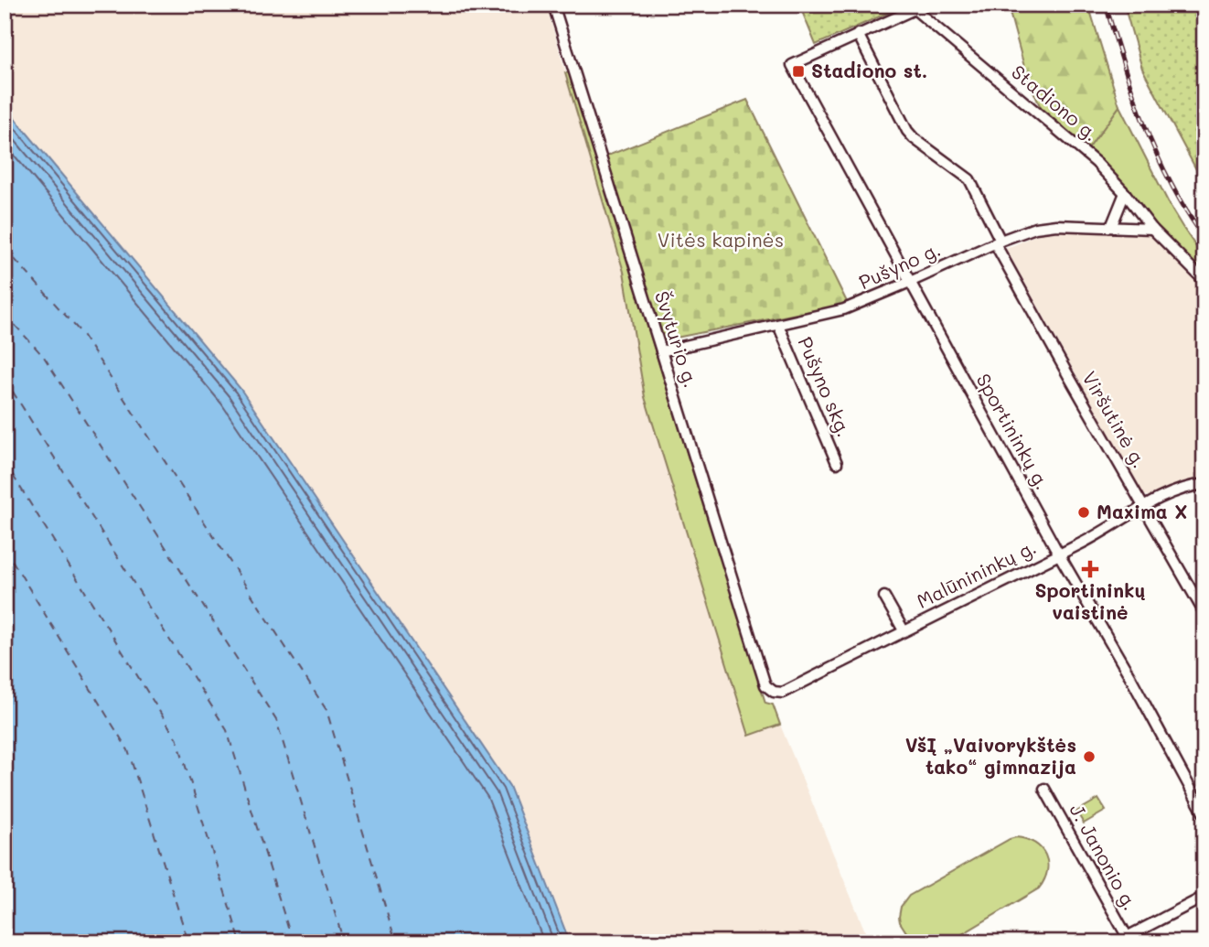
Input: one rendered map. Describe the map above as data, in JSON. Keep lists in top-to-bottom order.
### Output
{
  "streets": {
    "street": [
      "Stadiono g.",
      "Pušyno g.",
      "Švyturio g.",
      "Pušyno skg.",
      "Viršutinė g.",
      "Sportininkų g.",
      "Malūnininkų g.",
      "J. Janonio g."
    ]
  },
  "crossings": [
    ["Stadiono g.", "Pušyno g."],
    ["Stadiono g.", "Sportininkų g."],
    ["Pušyno g.", "Švyturio g."],
    ["Pušyno g.", "Pušyno skg."],
    ["Pušyno g.", "Viršutinė g."],
    ["Pušyno g.", "Sportininkų g."],
    ["Švyturio g.", "Malūnininkų g."],
    ["Viršutinė g.", "Malūnininkų g."],
    ["Sportininkų g.", "Malūnininkų g."]
  ],
  "parks": ["Vitės kapinės"],
  "places": {
    "transit": ["Stadiono st."],
    "other": ["Maxima X", "VšĮ „Vaivorykštės tako“ gimnazija"],
    "health": ["Sportininkų vaistinė"]
  }
}
